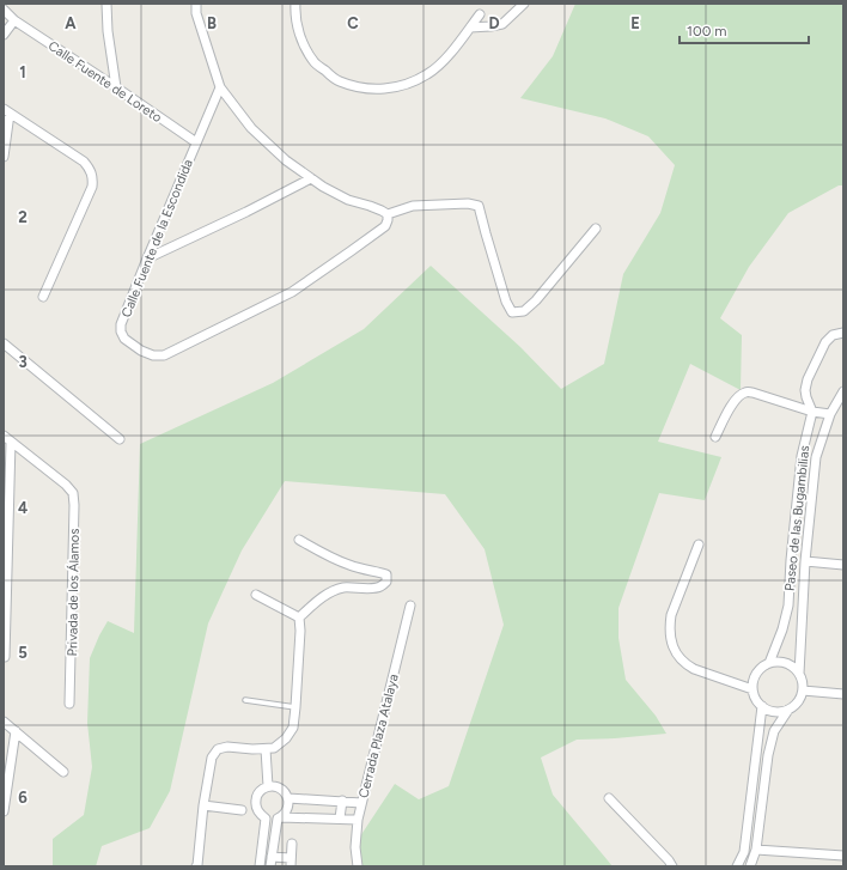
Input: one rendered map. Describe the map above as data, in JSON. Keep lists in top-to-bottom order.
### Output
{
  "streets": {
    "street": [
      "Calle Fuente de Loreto",
      "Calle Fuente de la Escondida",
      "Paseo de las Bugambilias",
      "Privada de los Álamos",
      "Cerrada Plaza Atalaya"
    ]
  },
  "crossings": [
    ["Calle Fuente de Loreto", "Calle Fuente de la Escondida"]
  ],
  "scale_bar": "100 m",
  "grid": {
    "columns": [
      "A",
      "B",
      "C",
      "D",
      "E"
    ],
    "rows": [
      "1",
      "2",
      "3",
      "4",
      "5",
      "6"
    ]
  }
}
